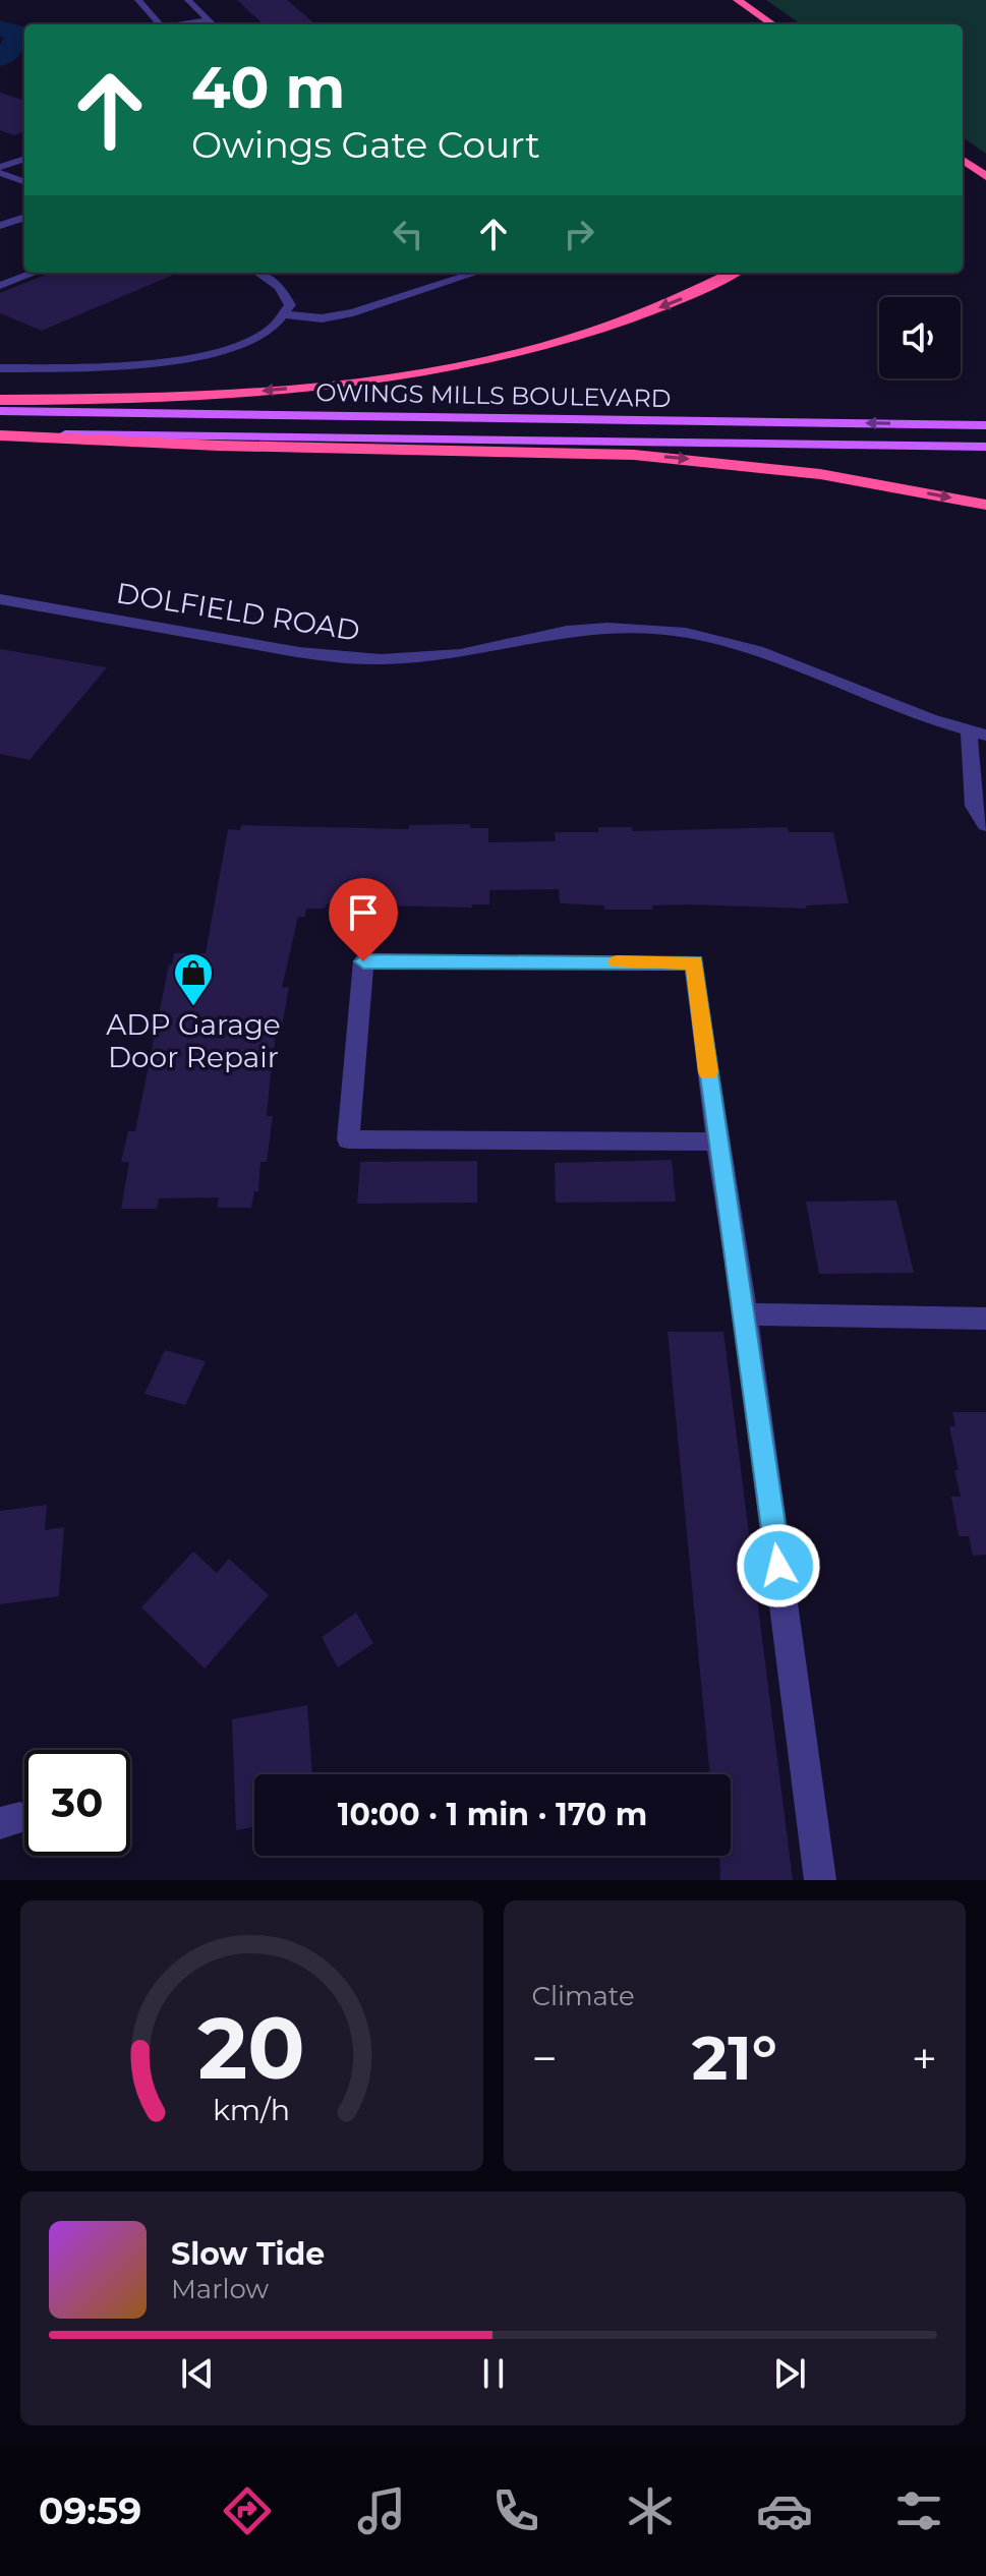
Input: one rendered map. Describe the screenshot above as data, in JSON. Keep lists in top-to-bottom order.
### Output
{
  "streets": {
    "main road": ["OWINGS MILLS BOULEVARD"],
    "street": ["DOLFIELD ROAD"]
  },
  "places": {
    "shop": ["ADP Garage Door Repair"]
  },
  "page": {
    "turn": ["40 m", "Owings Gate Court"],
    "limit": "30",
    "trip": "10:00 · 1 min · 170 m",
    "tile": "Climate",
    "heat": ["−", "21°", "+"],
    "song": ["Slow Tide", "Marlow"],
    "tabs": "09:59",
    "gauge": ["20", "km/h"]
  }
}
